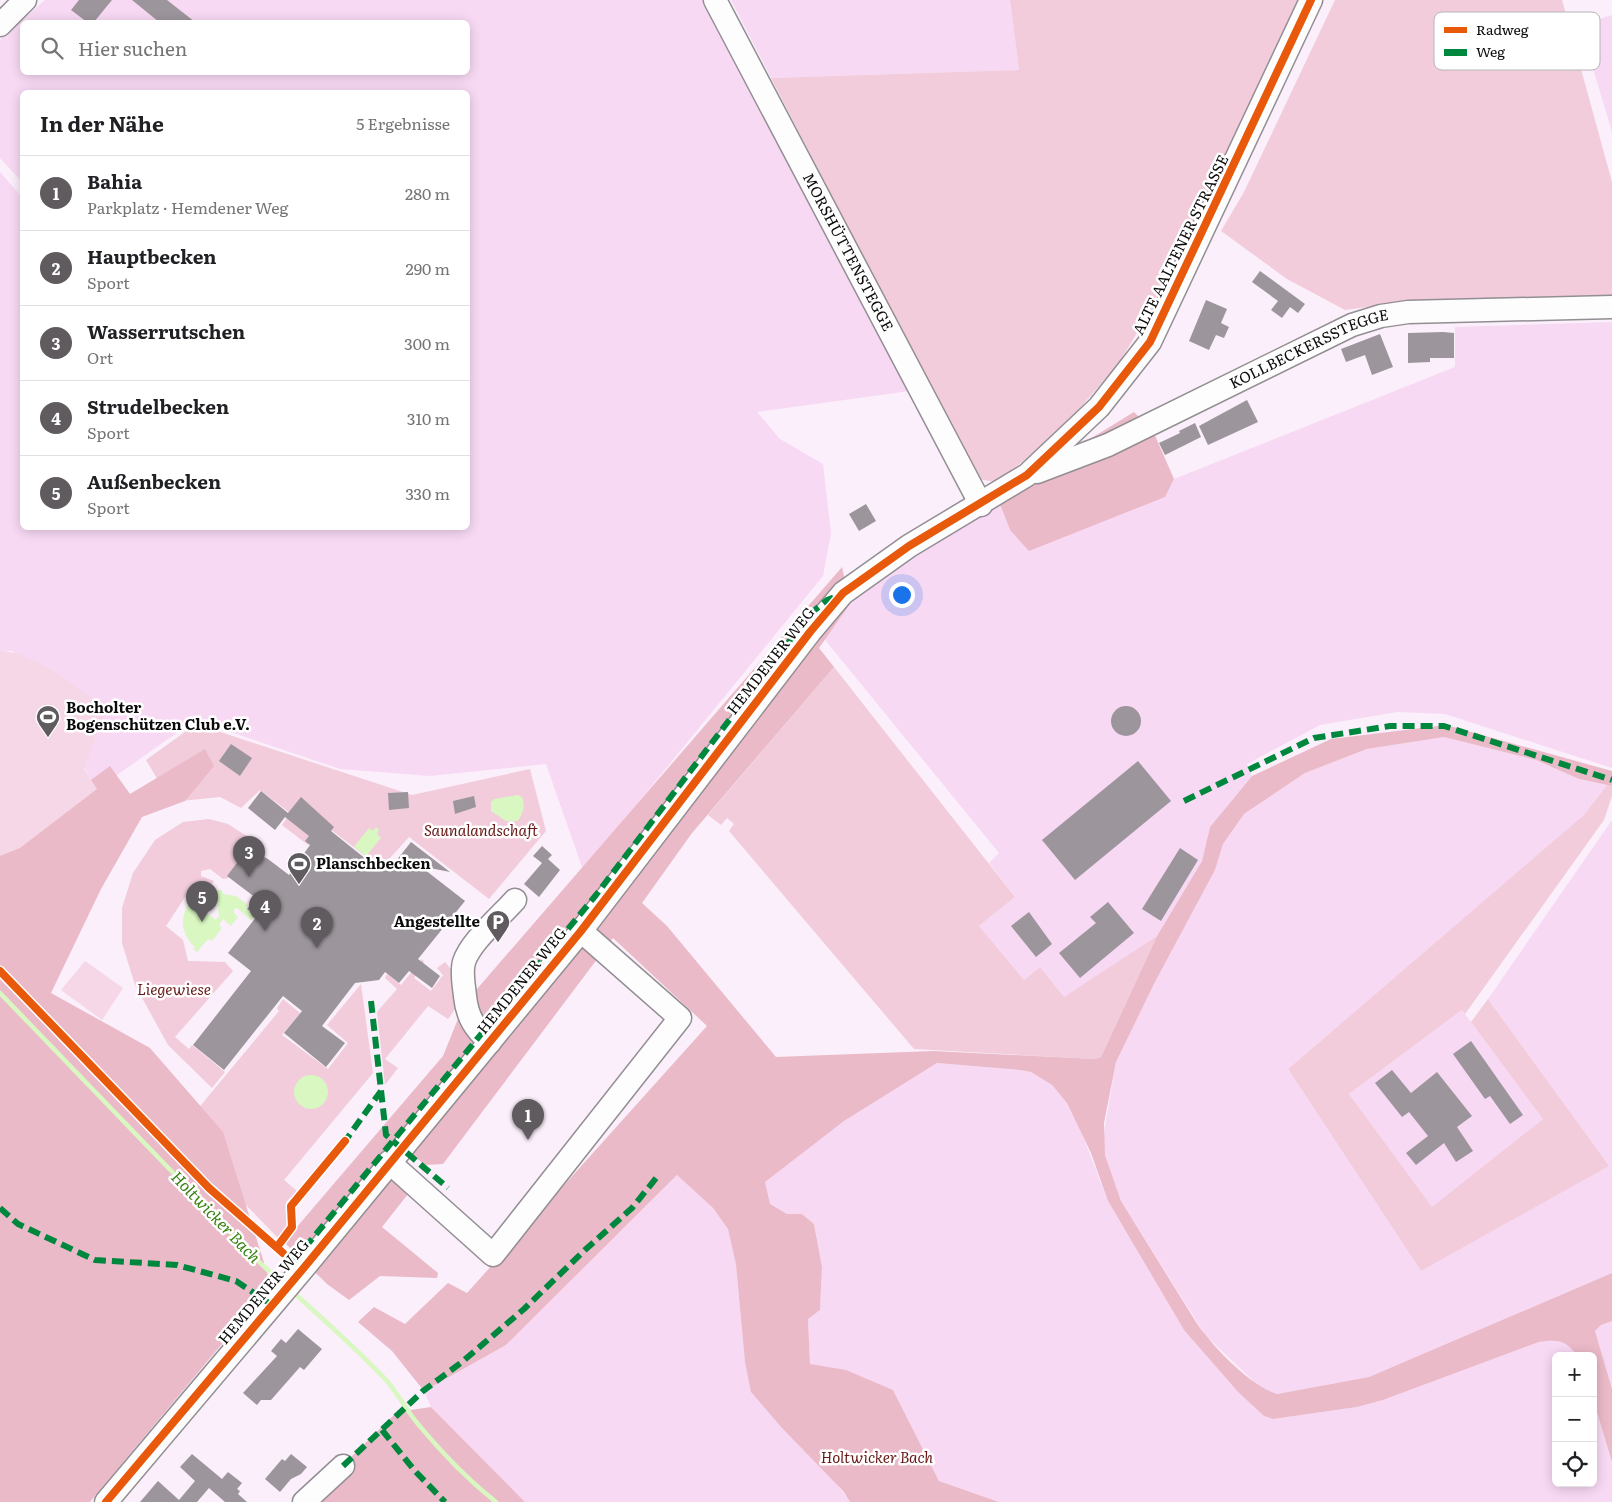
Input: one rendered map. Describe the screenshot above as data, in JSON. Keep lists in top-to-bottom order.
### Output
{
  "streets": {
    "street": [
      "ALTE AALTENER STRASSE",
      "MORSHÜTTENSTEGGE",
      "KOLLBECKERSSTEGGE",
      "HEMDENER WEG"
    ]
  },
  "crossings": [
    ["ALTE AALTENER STRASSE", "MORSHÜTTENSTEGGE"],
    ["ALTE AALTENER STRASSE", "KOLLBECKERSSTEGGE"],
    ["ALTE AALTENER STRASSE", "HEMDENER WEG"],
    ["MORSHÜTTENSTEGGE", "HEMDENER WEG"]
  ],
  "water": ["Holtwicker Bach"],
  "parks": ["Saunalandschaft", "Liegewiese", "Holtwicker Bach"],
  "places": {
    "sports": ["Bocholter Bogenschützen Club e.V.", "Planschbecken"],
    "parking": ["Angestellte"]
  },
  "legend": ["Radweg", "Weg"],
  "page": {
    "search": "Hier suchen",
    "heading": ["In der Nähe", "5 Ergebnisse"],
    "list": [
      {
        "mark": "1",
        "name": "Bahia",
        "note": "Parkplatz · Hemdener Weg",
        "value": "280 m"
      },
      {
        "mark": "2",
        "name": "Hauptbecken",
        "note": "Sport",
        "value": "290 m"
      },
      {
        "mark": "3",
        "name": "Wasserrutschen",
        "note": "Ort",
        "value": "300 m"
      },
      {
        "mark": "4",
        "name": "Strudelbecken",
        "note": "Sport",
        "value": "310 m"
      },
      {
        "mark": "5",
        "name": "Außenbecken",
        "note": "Sport",
        "value": "330 m"
      }
    ],
    "pins": [
      "3",
      "5",
      "4",
      "2",
      "1"
    ],
    "map_buttons": ["+", "−"]
  }
}
